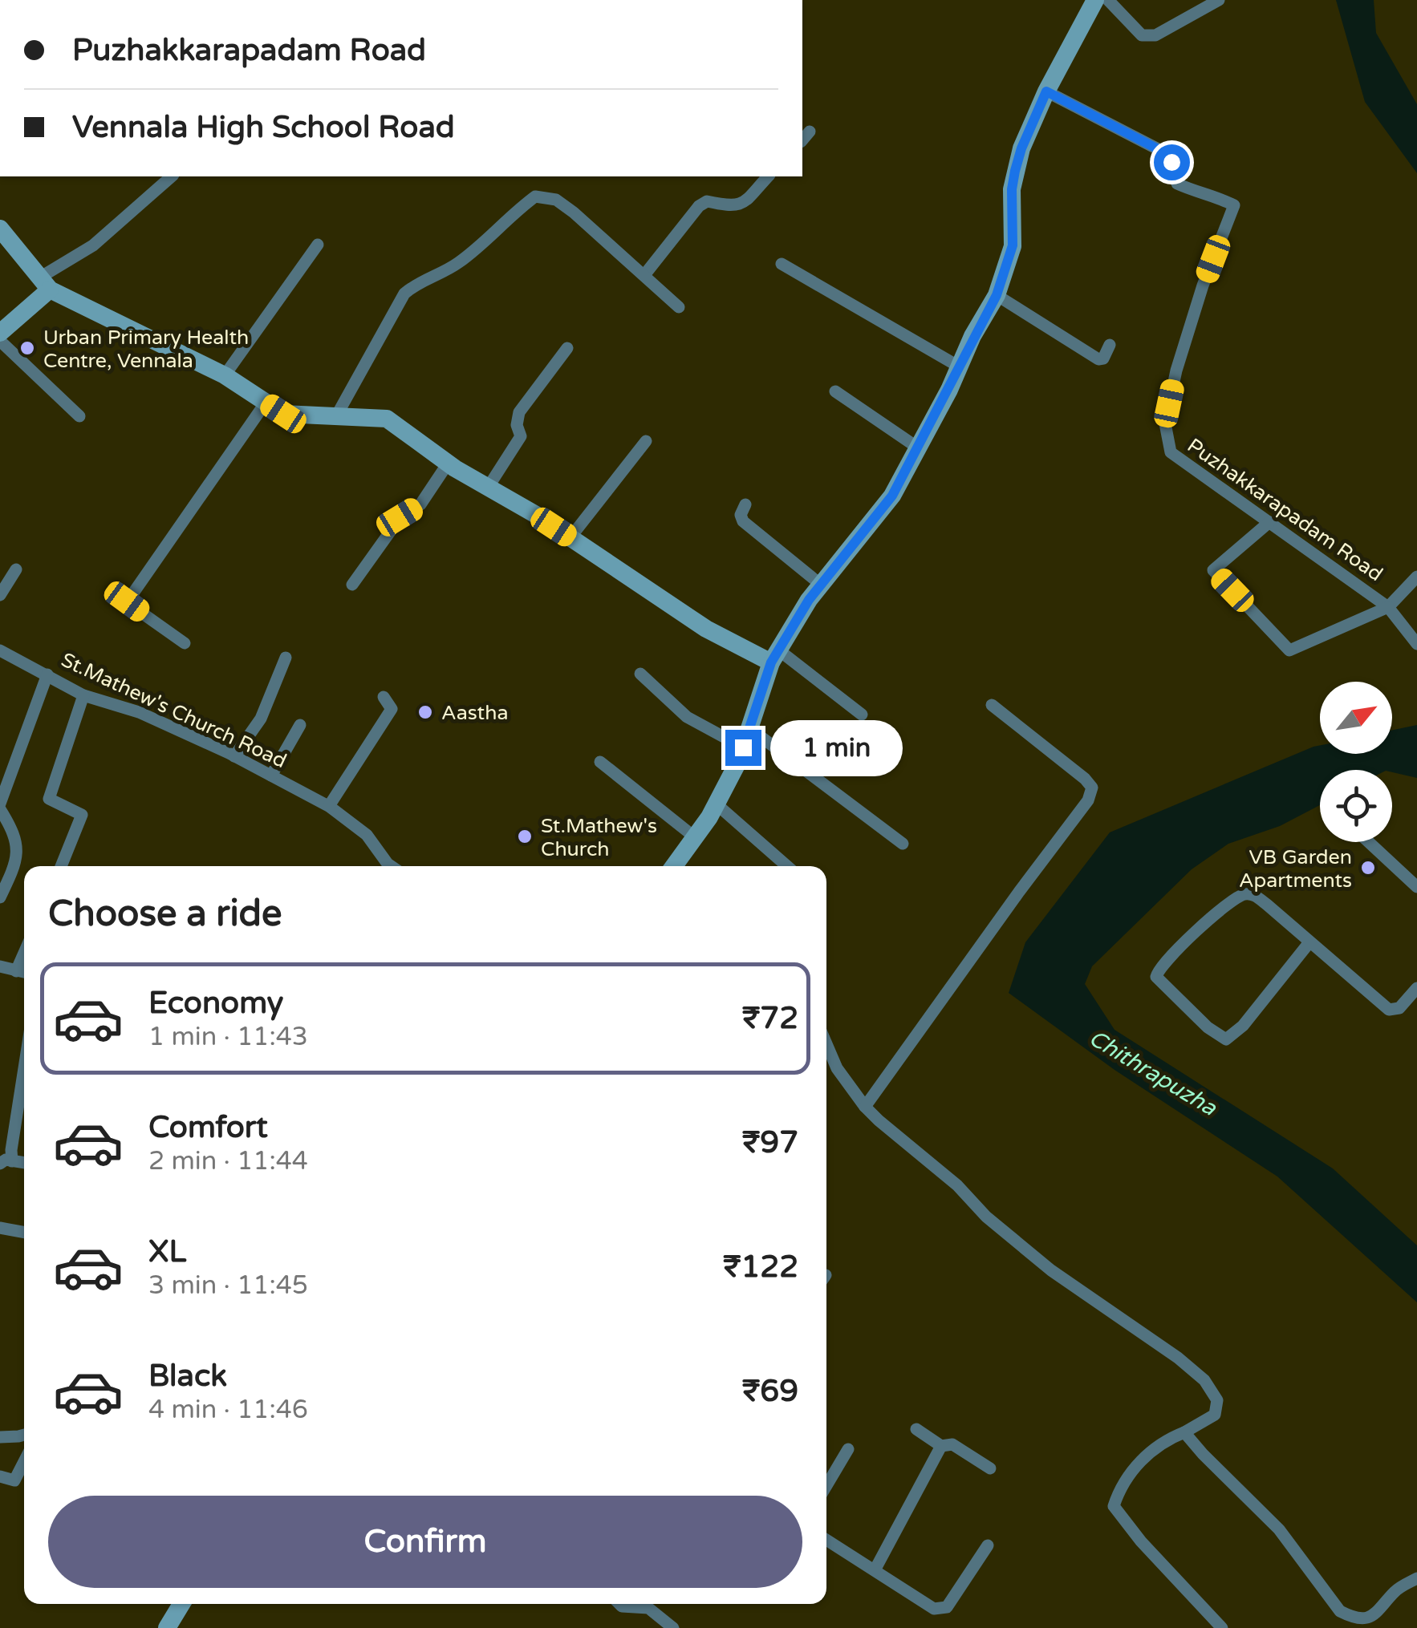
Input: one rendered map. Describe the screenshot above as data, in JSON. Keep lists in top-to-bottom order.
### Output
{
  "streets": {
    "street": ["Puzhakkarapadam Road", "St.Mathew's Church Road"]
  },
  "water": ["Chithrapuzha"],
  "places": [
    "Urban Primary Health Centre, Vennala",
    "Aastha",
    "St.Mathew's Church",
    "VB Garden Apartments"
  ],
  "north": "top right",
  "page": {
    "banner": ["Puzhakkarapadam Road", "Vennala High School Road"],
    "bubble": "1 min",
    "heading": "Choose a ride",
    "list": [
      {
        "name": "Economy",
        "note": "1 min · 11:43",
        "value": "₹72"
      },
      {
        "name": "Comfort",
        "note": "2 min · 11:44",
        "value": "₹97"
      },
      {
        "name": "XL",
        "note": "3 min · 11:45",
        "value": "₹122"
      },
      {
        "name": "Black",
        "note": "4 min · 11:46",
        "value": "₹69"
      }
    ],
    "buttons": "Confirm"
  }
}
